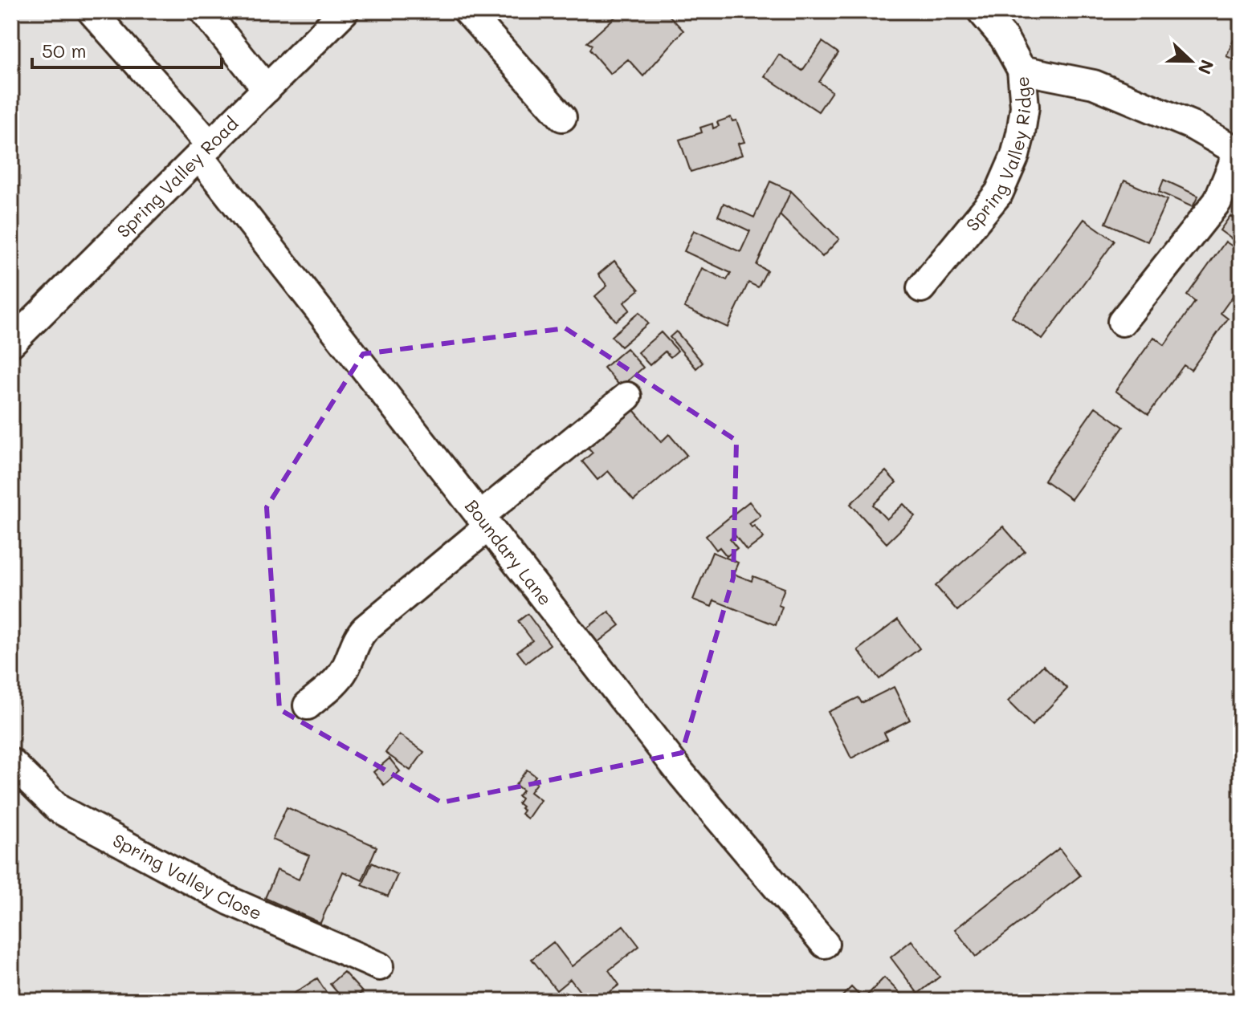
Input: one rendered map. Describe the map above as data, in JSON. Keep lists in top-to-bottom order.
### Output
{
  "streets": {
    "street": [
      "Spring Valley Ridge",
      "Spring Valley Road",
      "Boundary Lane",
      "Spring Valley Close"
    ]
  },
  "crossings": [
    ["Spring Valley Road", "Boundary Lane"]
  ],
  "scale_bar": "50 m",
  "north": "right"
}
